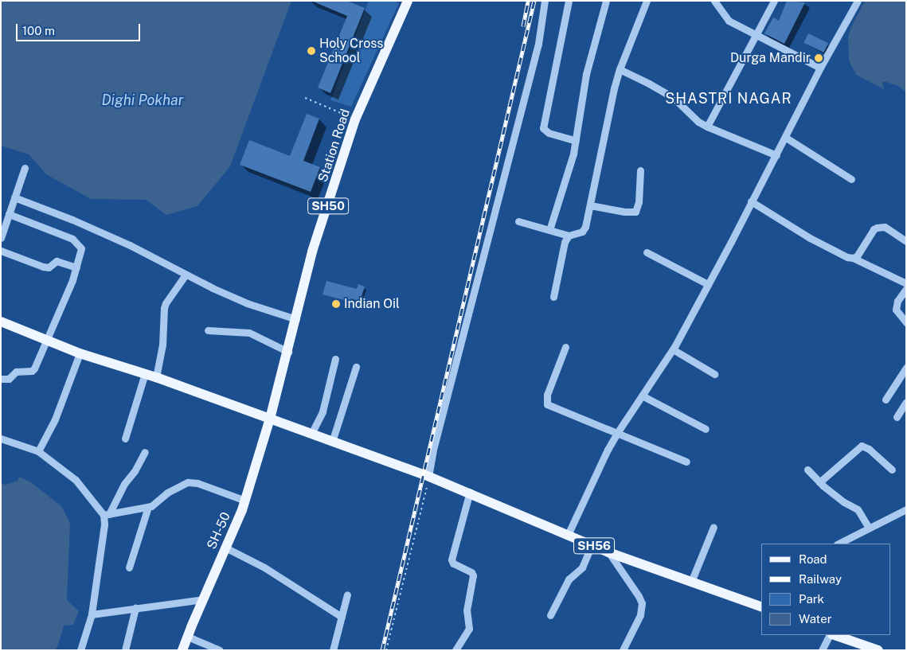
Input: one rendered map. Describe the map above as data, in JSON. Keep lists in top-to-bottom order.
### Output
{
  "streets": {
    "main road": [
      "Station Road",
      "SH50",
      "SH-50",
      "SH56"
    ]
  },
  "crossings": [
    ["Station Road", "SH-50"],
    ["Station Road", "SH56"],
    ["SH-50", "SH56"]
  ],
  "districts": ["SHASTRI NAGAR"],
  "water": ["Dighi Pokhar"],
  "places": ["Holy Cross School", "Durga Mandir", "Indian Oil"],
  "legend": [
    "Road",
    "Railway",
    "Park",
    "Water"
  ],
  "scale_bar": "100 m"
}
